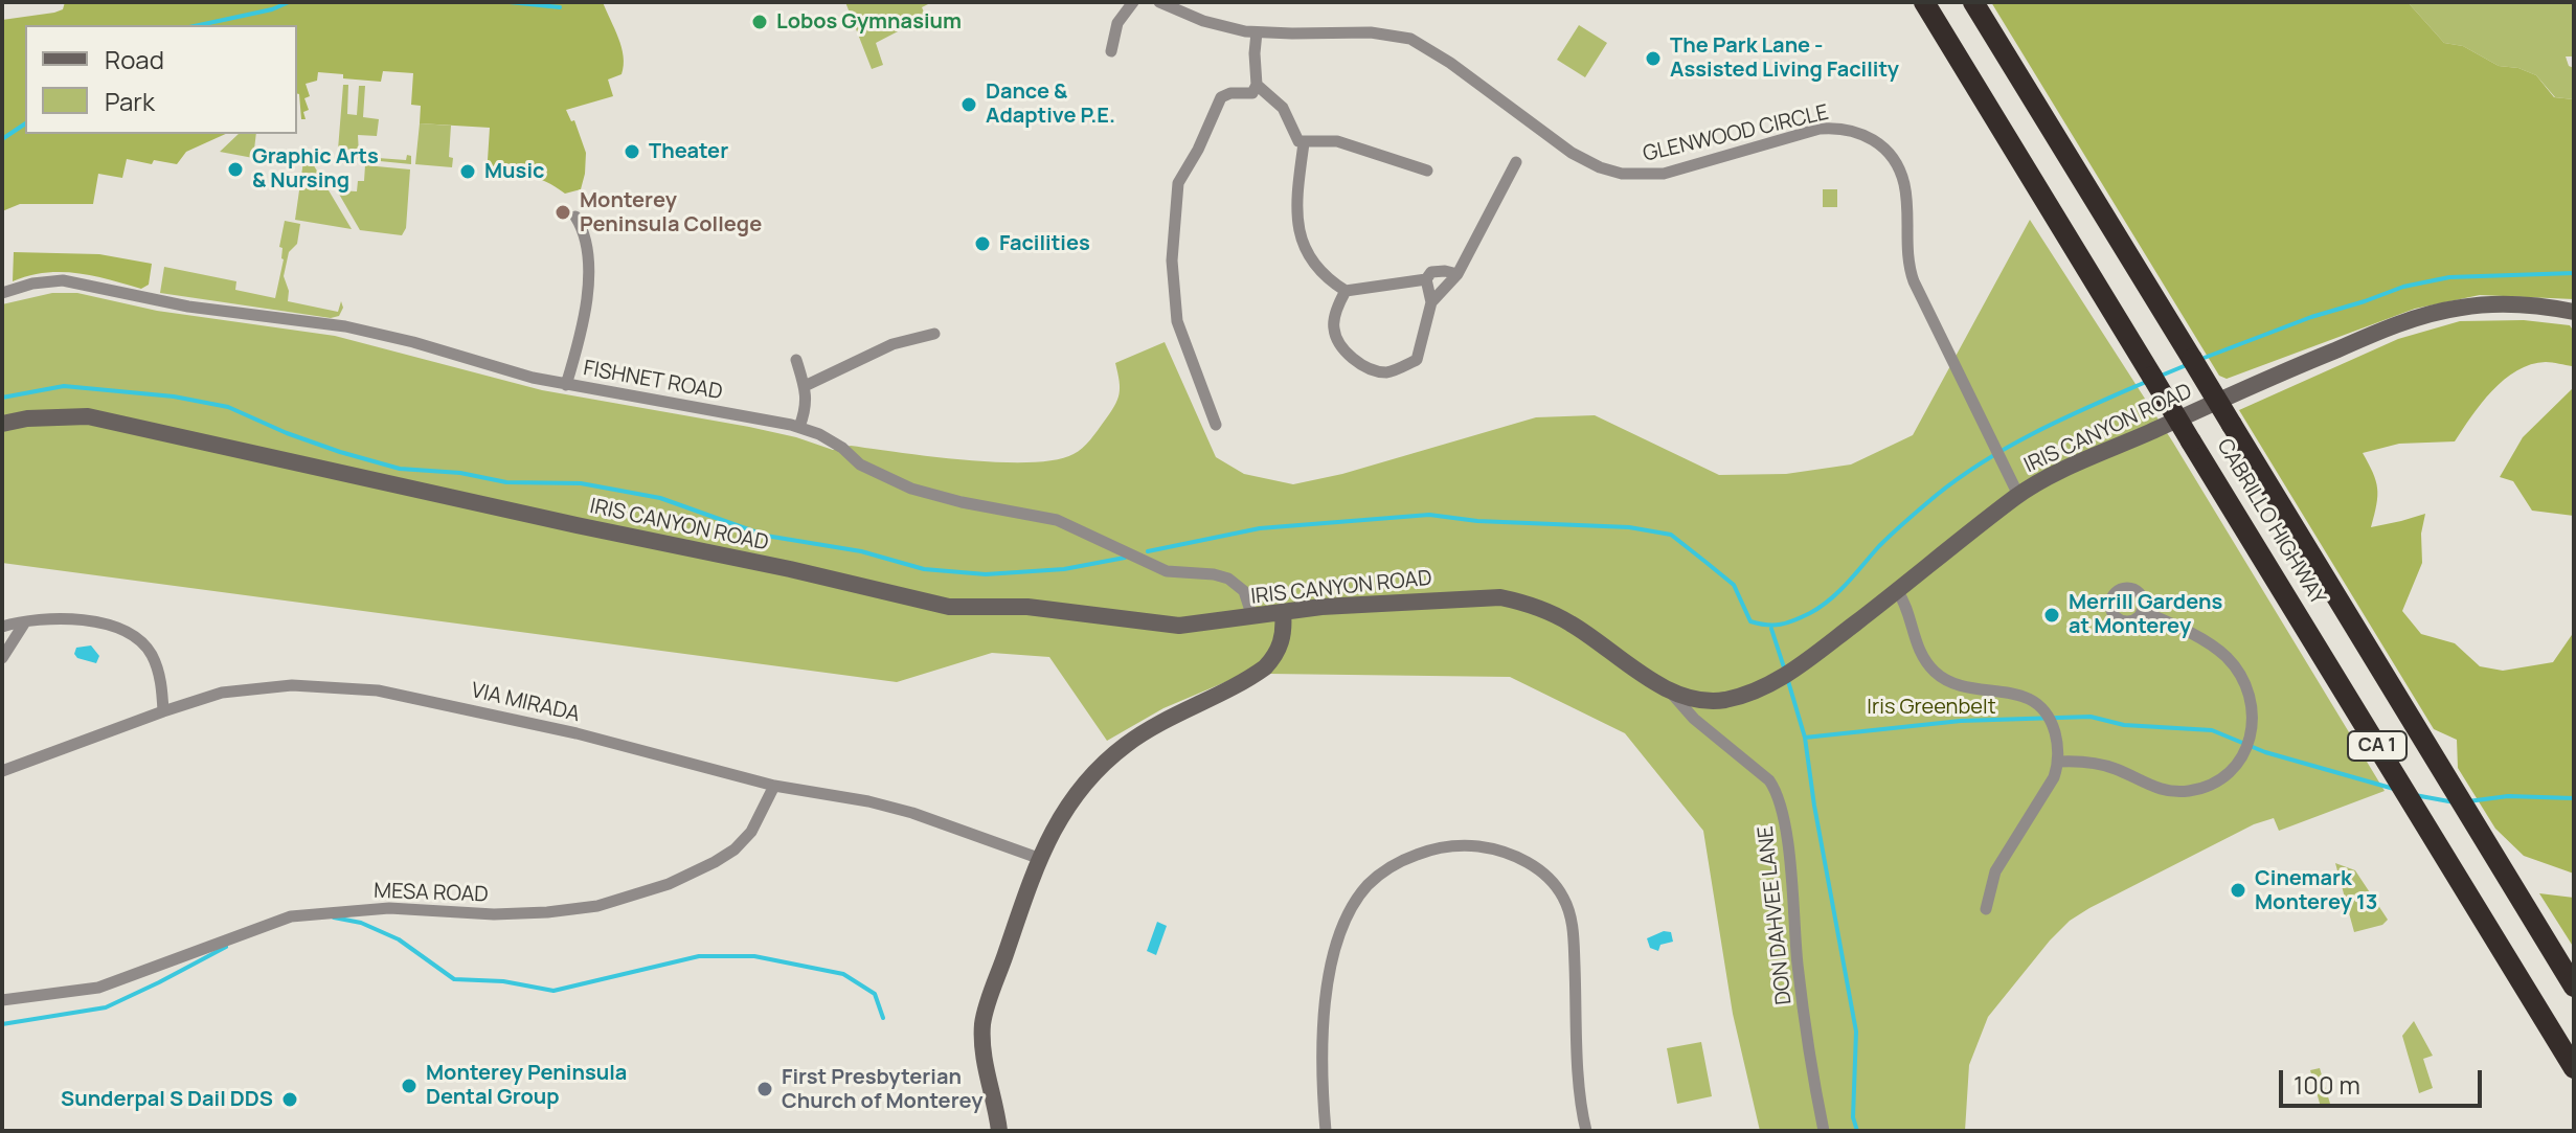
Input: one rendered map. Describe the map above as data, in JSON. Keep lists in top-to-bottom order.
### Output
{
  "streets": {
    "highway": ["CABRILLO HIGHWAY", "CA 1"],
    "street": [
      "GLENWOOD CIRCLE",
      "FISHNET ROAD",
      "IRIS CANYON ROAD",
      "VIA MIRADA",
      "MESA ROAD",
      "DON DAHVEE LANE"
    ]
  },
  "crossings": [
    ["GLENWOOD CIRCLE", "IRIS CANYON ROAD"],
    ["FISHNET ROAD", "IRIS CANYON ROAD"],
    ["IRIS CANYON ROAD", "DON DAHVEE LANE"],
    ["VIA MIRADA", "MESA ROAD"]
  ],
  "parks": ["Iris Greenbelt"],
  "places": [
    "Lobos Gymnasium",
    "The Park Lane - Assisted Living Facility",
    "Dance & Adaptive P.E.",
    "Theater",
    "Graphic Arts & Nursing",
    "Music",
    "Monterey Peninsula College",
    "Facilities",
    "Merrill Gardens at Monterey",
    "Cinemark Monterey 13",
    "Monterey Peninsula Dental Group",
    "First Presbyterian Church of Monterey",
    "Sunderpal S Dail DDS"
  ],
  "legend": ["Road", "Park"],
  "scale_bar": "100 m"
}
